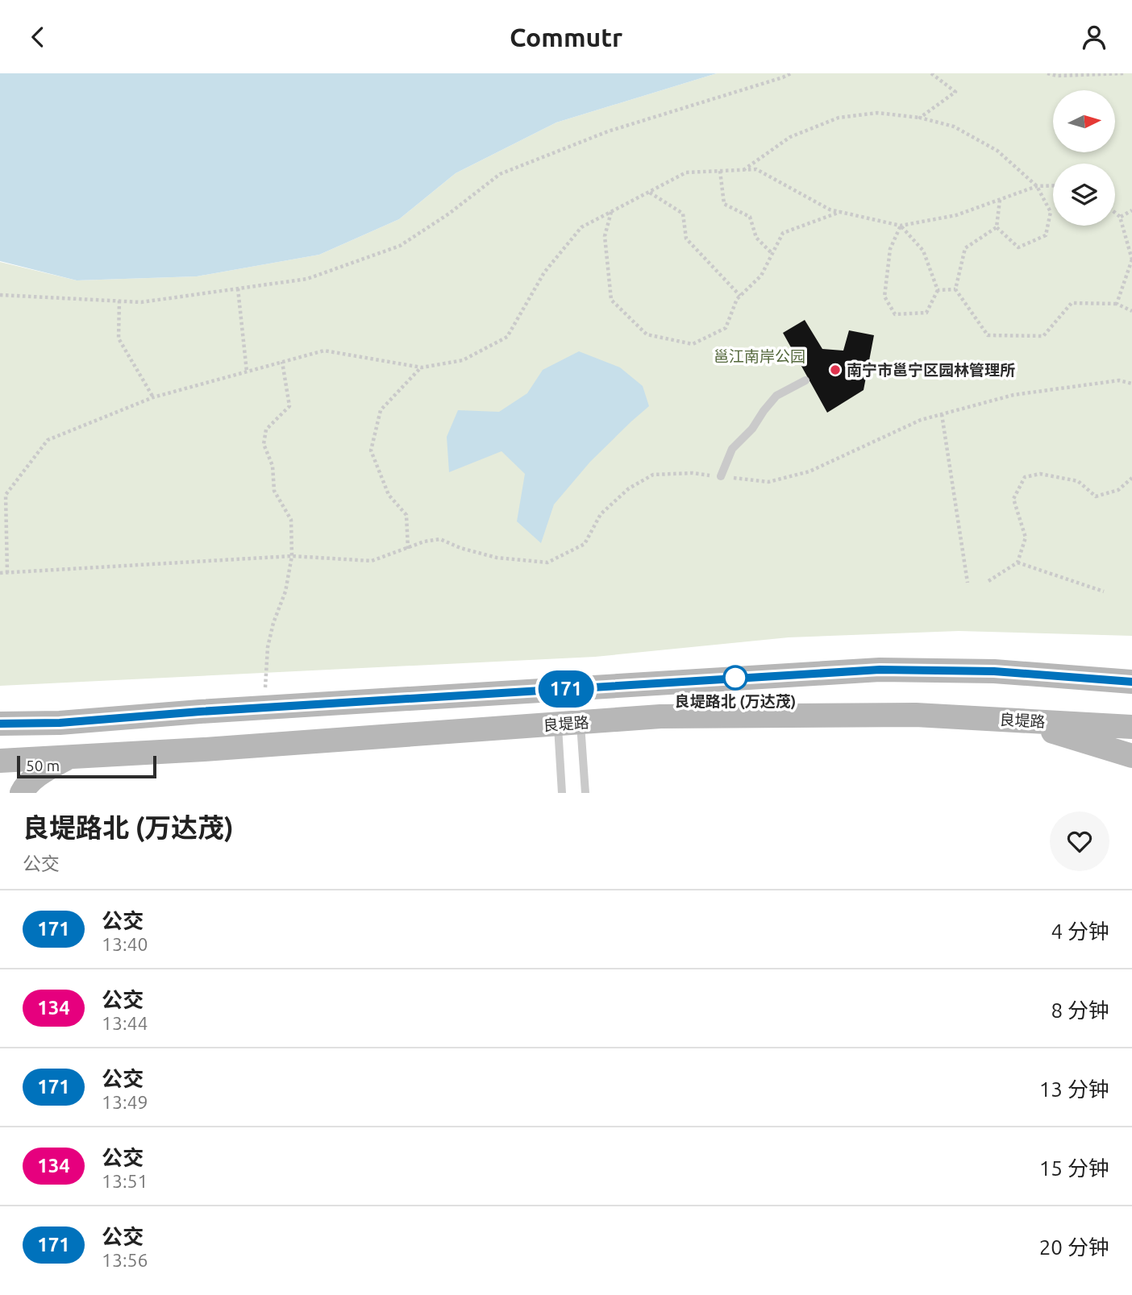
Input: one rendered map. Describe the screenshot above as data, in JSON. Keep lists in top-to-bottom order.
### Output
{
  "streets": {
    "main road": ["良堤路"]
  },
  "parks": ["邕江南岸公园"],
  "places": ["南宁市邕宁区园林管理所", "良堤路北 (万达茂)"],
  "lines": ["bus line 171"],
  "scale_bar": "50 m",
  "north": "right",
  "page": {
    "header": "Commutr",
    "on_map": "171",
    "scale": "50 m",
    "heading": ["良堤路北 (万达茂)", "公交"],
    "list": [
      {
        "mark": "171",
        "name": "公交",
        "note": "13:40",
        "value": "4 分钟"
      },
      {
        "mark": "134",
        "name": "公交",
        "note": "13:44",
        "value": "8 分钟"
      },
      {
        "mark": "171",
        "name": "公交",
        "note": "13:49",
        "value": "13 分钟"
      },
      {
        "mark": "134",
        "name": "公交",
        "note": "13:51",
        "value": "15 分钟"
      },
      {
        "mark": "171",
        "name": "公交",
        "note": "13:56",
        "value": "20 分钟"
      }
    ]
  }
}
